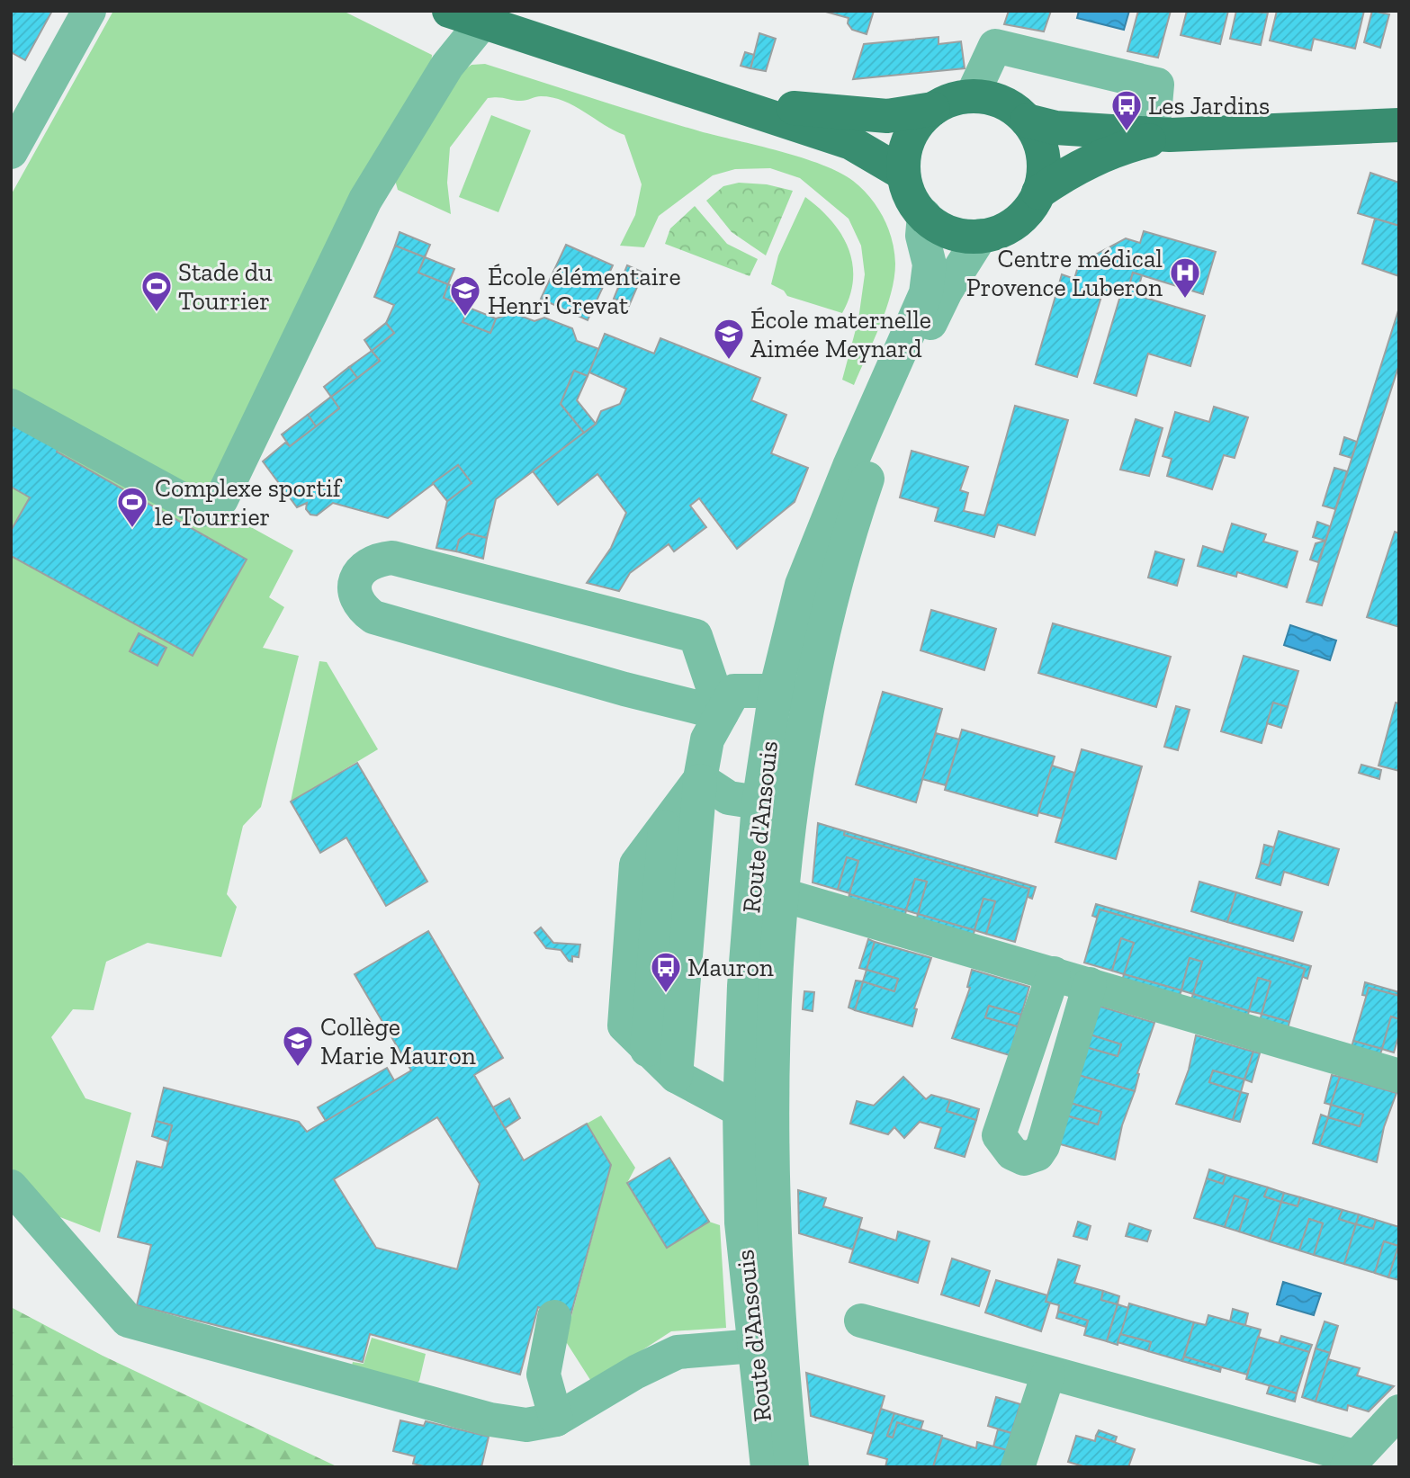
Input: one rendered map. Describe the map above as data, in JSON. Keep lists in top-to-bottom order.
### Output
{
  "streets": {
    "street": ["Route d'Ansouis"]
  },
  "places": {
    "bus stop": ["Les Jardins", "Mauron"],
    "hospital": ["Centre médical Provence Luberon"],
    "sports": ["Stade du Tourrier", "Complexe sportif le Tourrier"],
    "school or university": ["École élémentaire Henri Crevat", "École maternelle Aimée Meynard", "Collège Marie Mauron"]
  }
}
